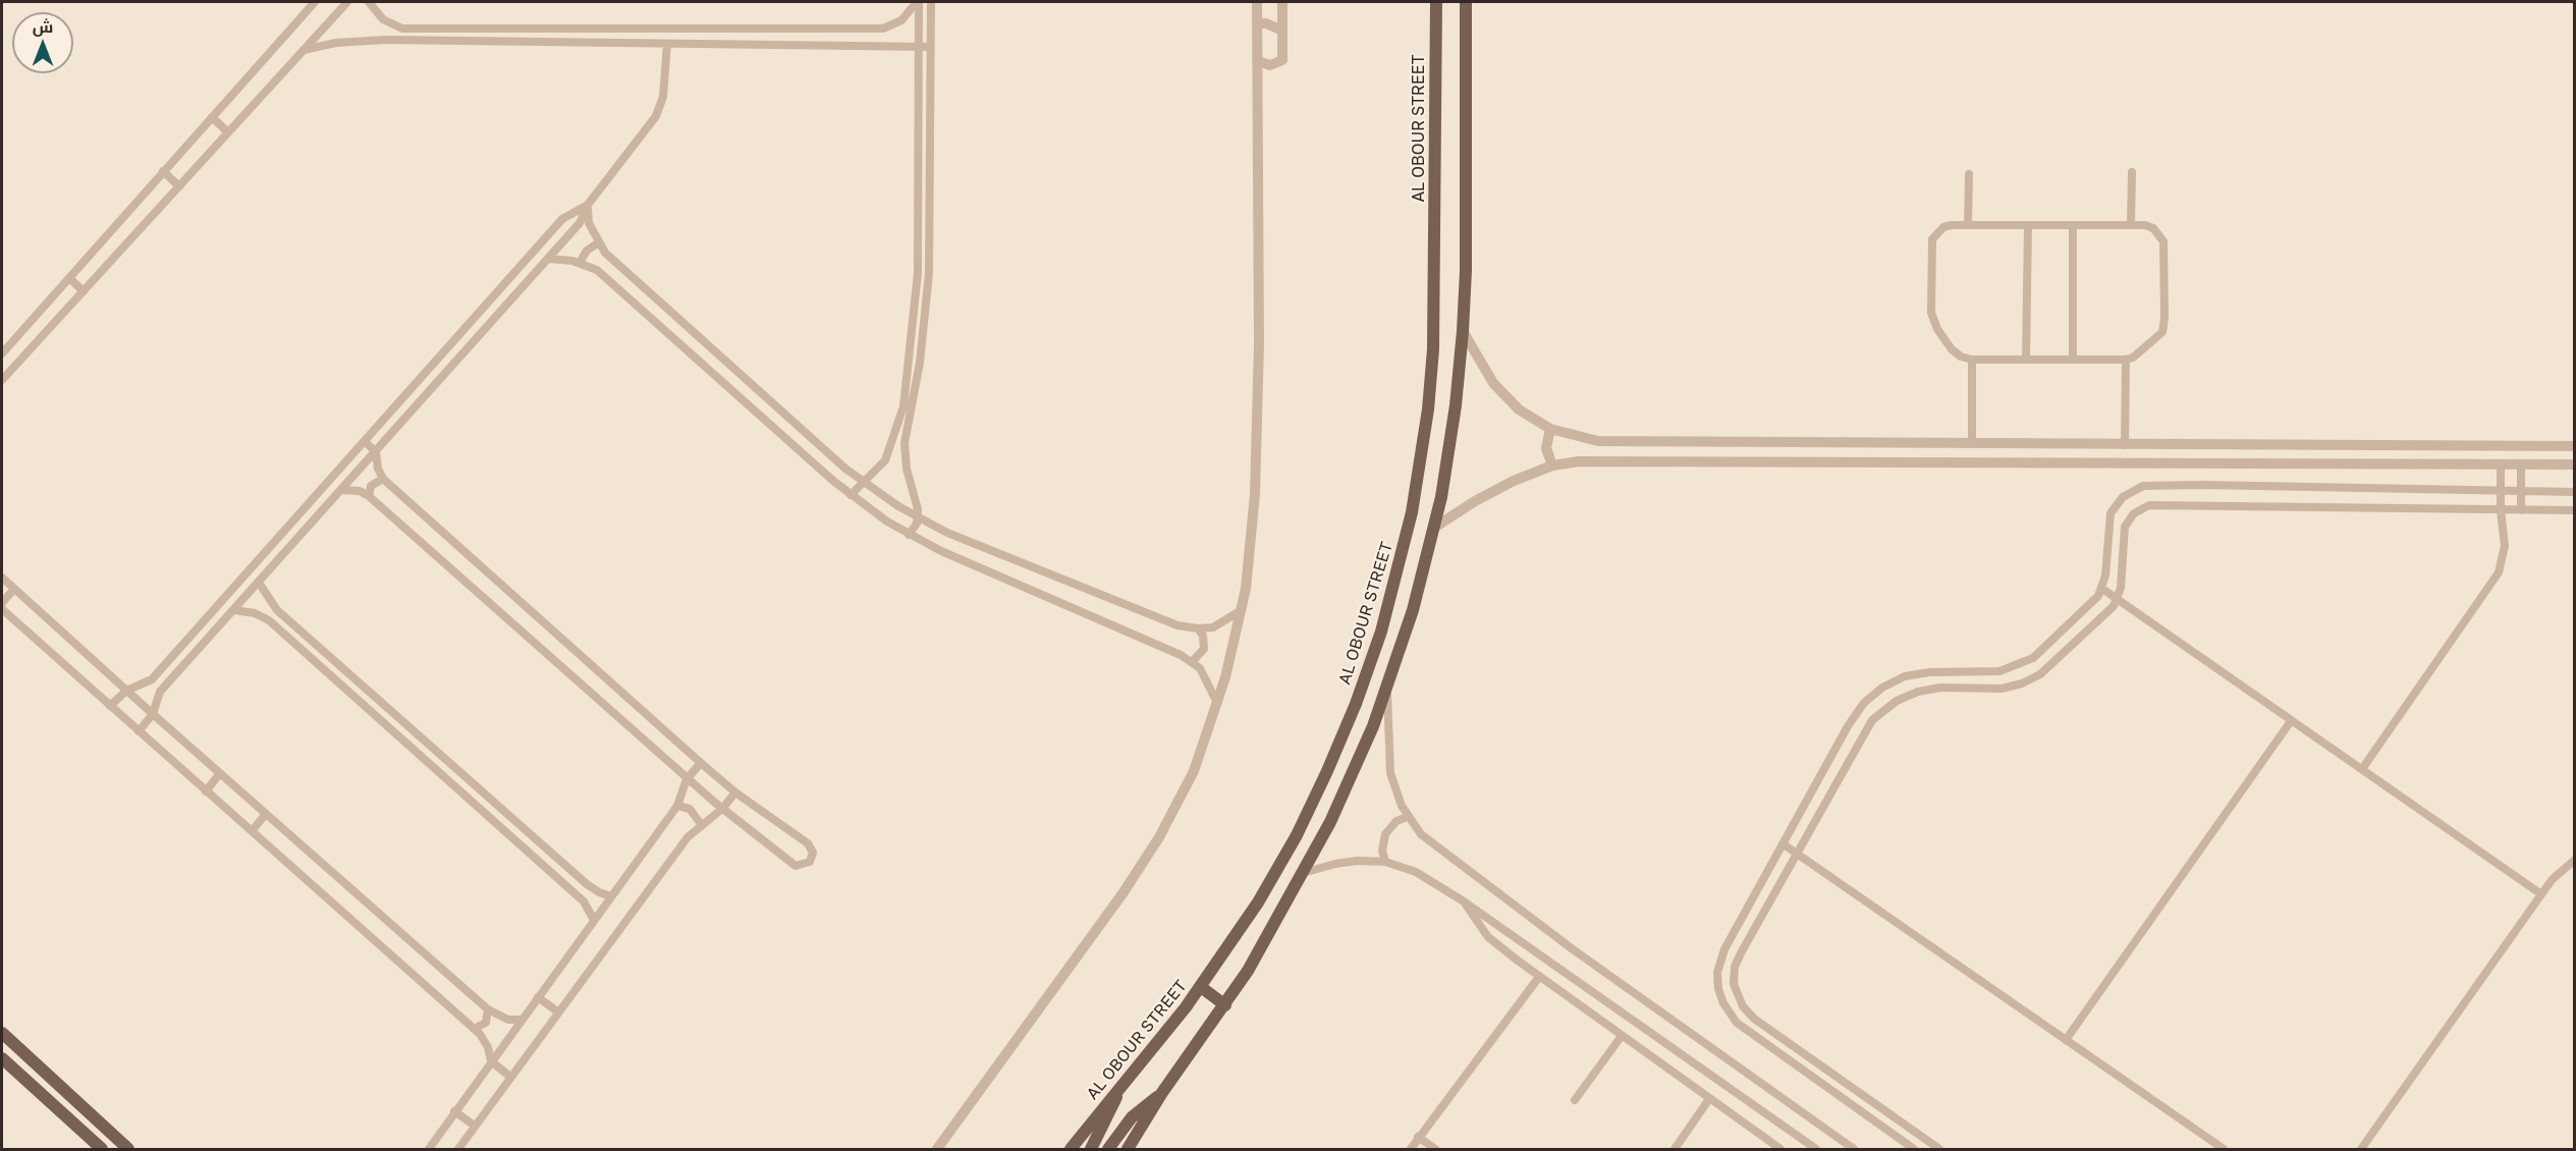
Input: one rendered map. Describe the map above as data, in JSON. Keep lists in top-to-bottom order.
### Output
{
  "streets": {
    "main road": ["AL OBOUR STREET"]
  },
  "north": "top"
}
